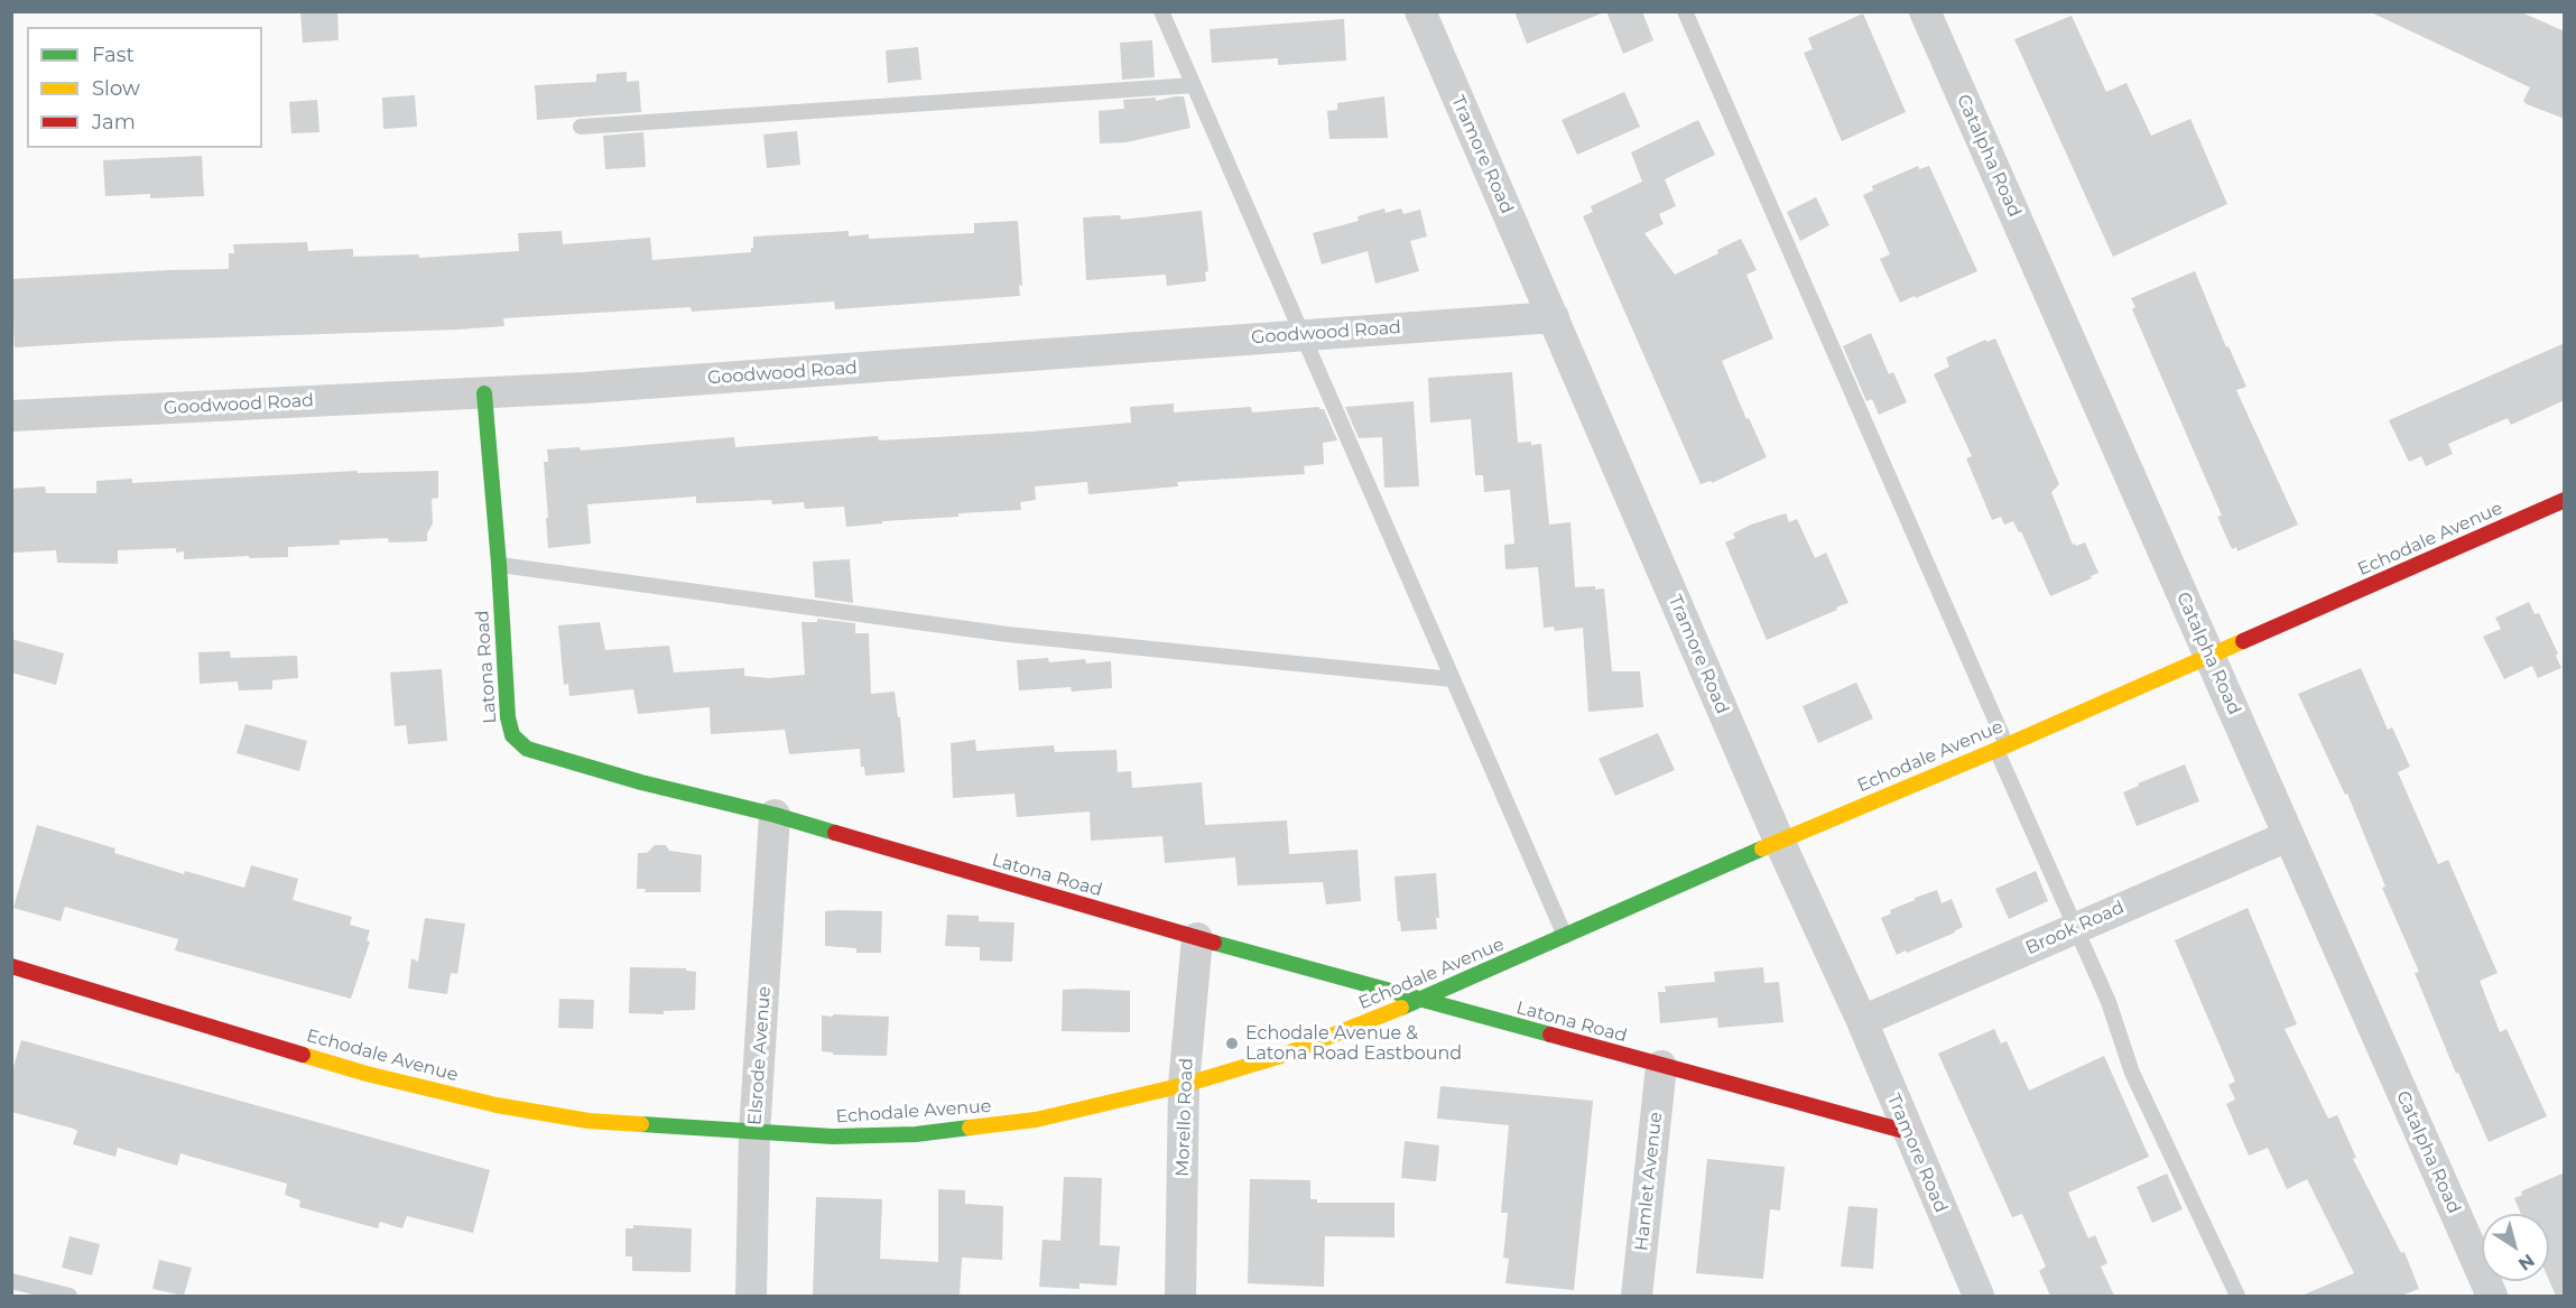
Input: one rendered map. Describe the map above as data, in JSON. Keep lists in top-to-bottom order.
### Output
{
  "streets": {
    "main road": ["Echodale Avenue", "Latona Road"],
    "street": [
      "Tramore Road",
      "Catalpha Road",
      "Goodwood Road",
      "Brook Road",
      "Elsrode Avenue",
      "Morello Road",
      "Hamlet Avenue"
    ]
  },
  "crossings": [
    ["Tramore Road", "Goodwood Road"],
    ["Tramore Road", "Echodale Avenue"],
    ["Tramore Road", "Latona Road"],
    ["Tramore Road", "Brook Road"],
    ["Catalpha Road", "Echodale Avenue"],
    ["Catalpha Road", "Brook Road"],
    ["Goodwood Road", "Latona Road"],
    ["Echodale Avenue", "Latona Road"],
    ["Echodale Avenue", "Elsrode Avenue"],
    ["Echodale Avenue", "Morello Road"],
    ["Latona Road", "Elsrode Avenue"],
    ["Latona Road", "Morello Road"],
    ["Latona Road", "Hamlet Avenue"]
  ],
  "places": ["Echodale Avenue & Latona Road Eastbound"],
  "legend": ["Fast", "Slow", "Jam"],
  "north": "bottom right"
}
